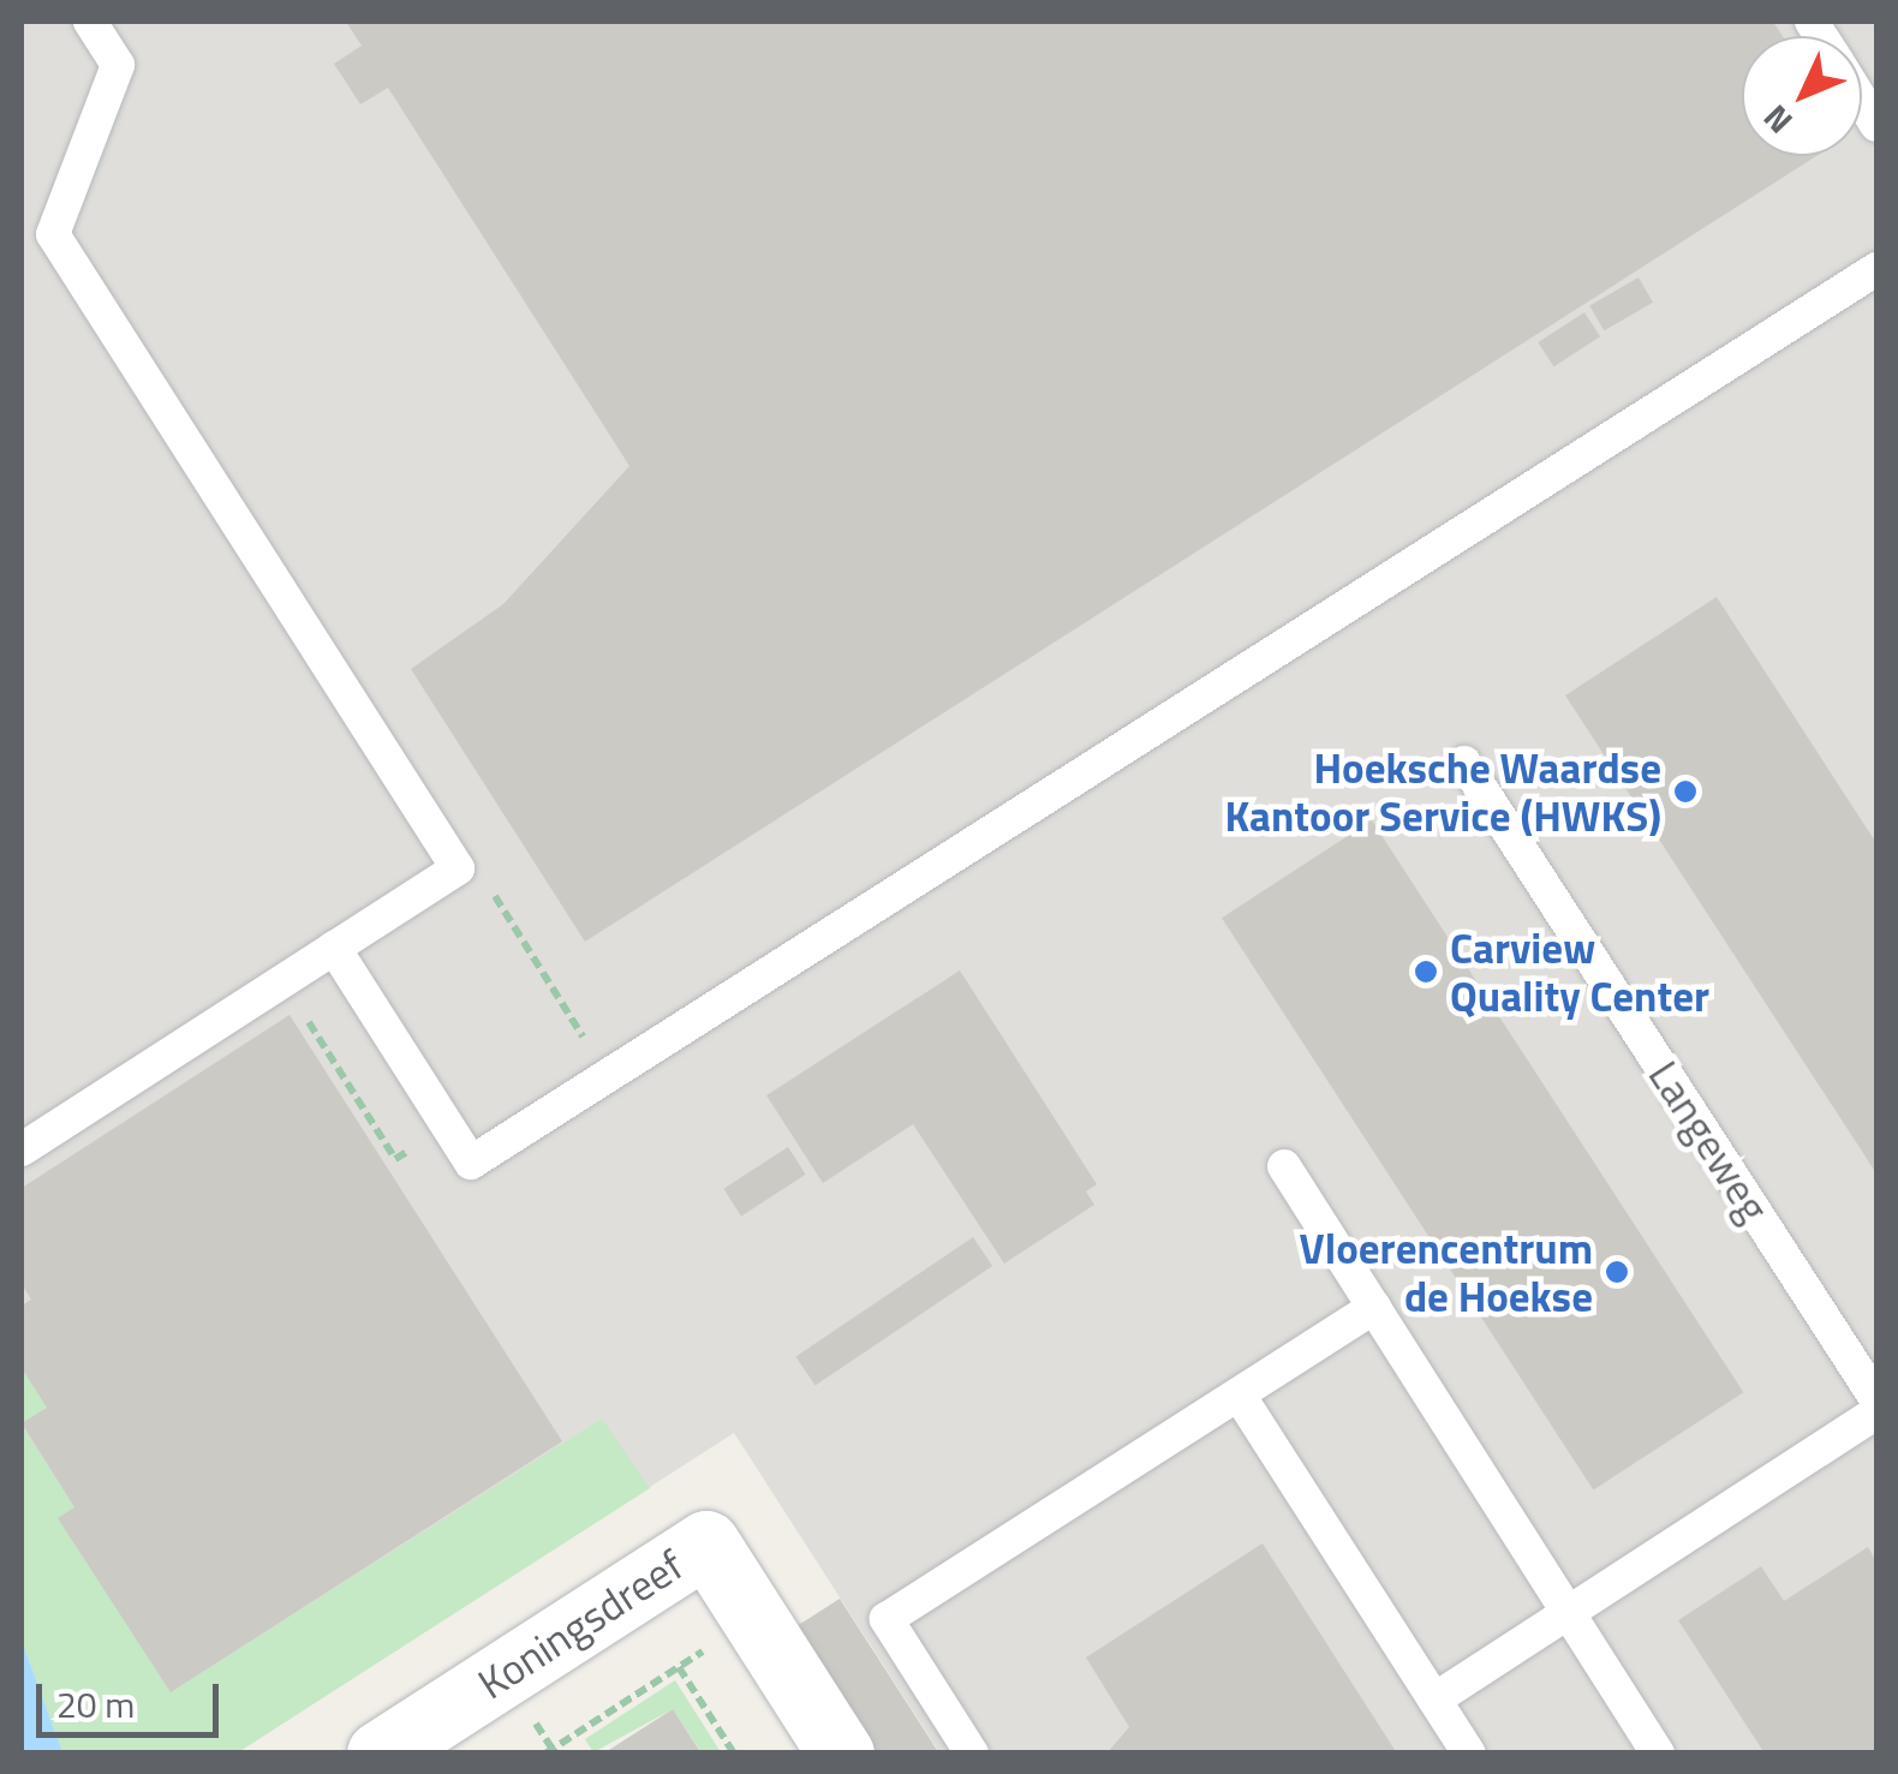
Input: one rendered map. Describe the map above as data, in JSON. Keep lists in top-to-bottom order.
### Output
{
  "streets": {
    "street": ["Koningsdreef"],
    "lane": ["Langeweg"]
  },
  "places": ["Hoeksche Waardse Kantoor Service (HWKS)", "Carview Quality Center", "Vloerencentrum de Hoekse"],
  "scale_bar": "20 m",
  "north": "bottom left"
}
